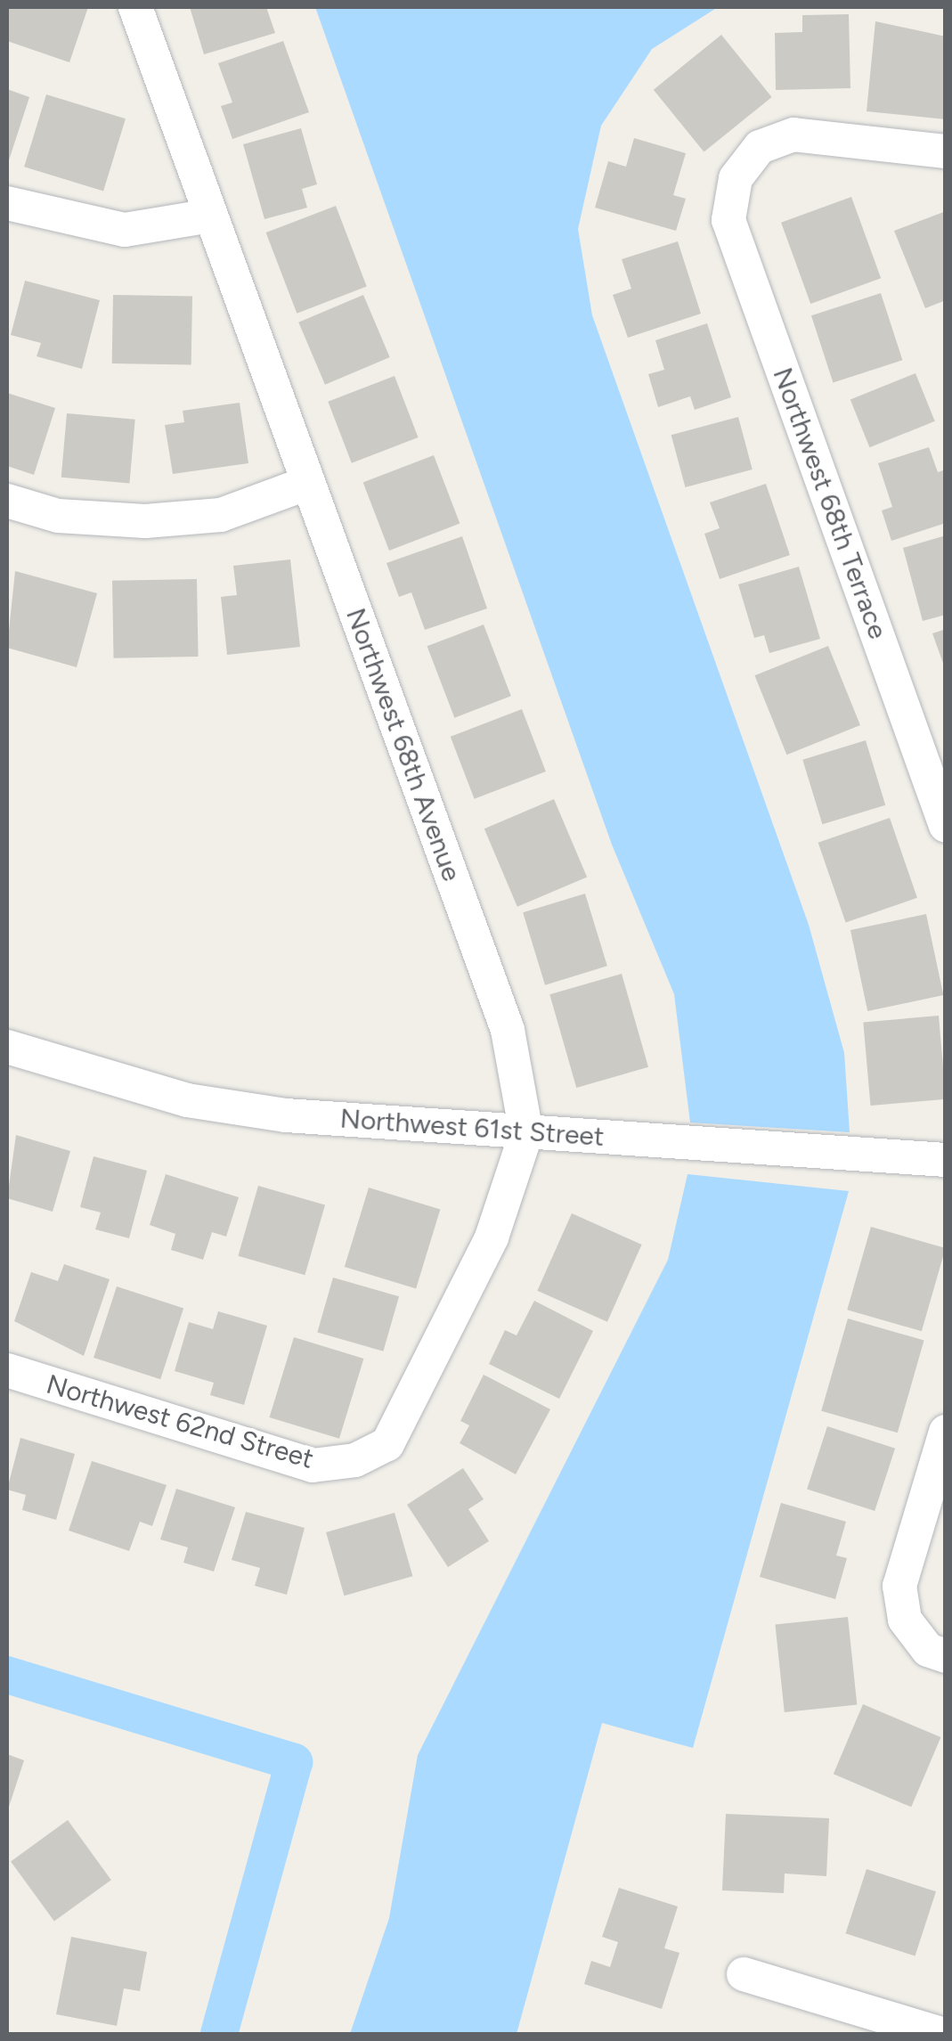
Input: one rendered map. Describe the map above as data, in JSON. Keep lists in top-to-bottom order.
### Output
{
  "streets": {
    "street": [
      "Northwest 68th Terrace",
      "Northwest 68th Avenue",
      "Northwest 61st Street",
      "Northwest 62nd Street"
    ]
  },
  "crossings": [
    ["Northwest 68th Avenue", "Northwest 61st Street"],
    ["Northwest 68th Avenue", "Northwest 62nd Street"]
  ]
}
